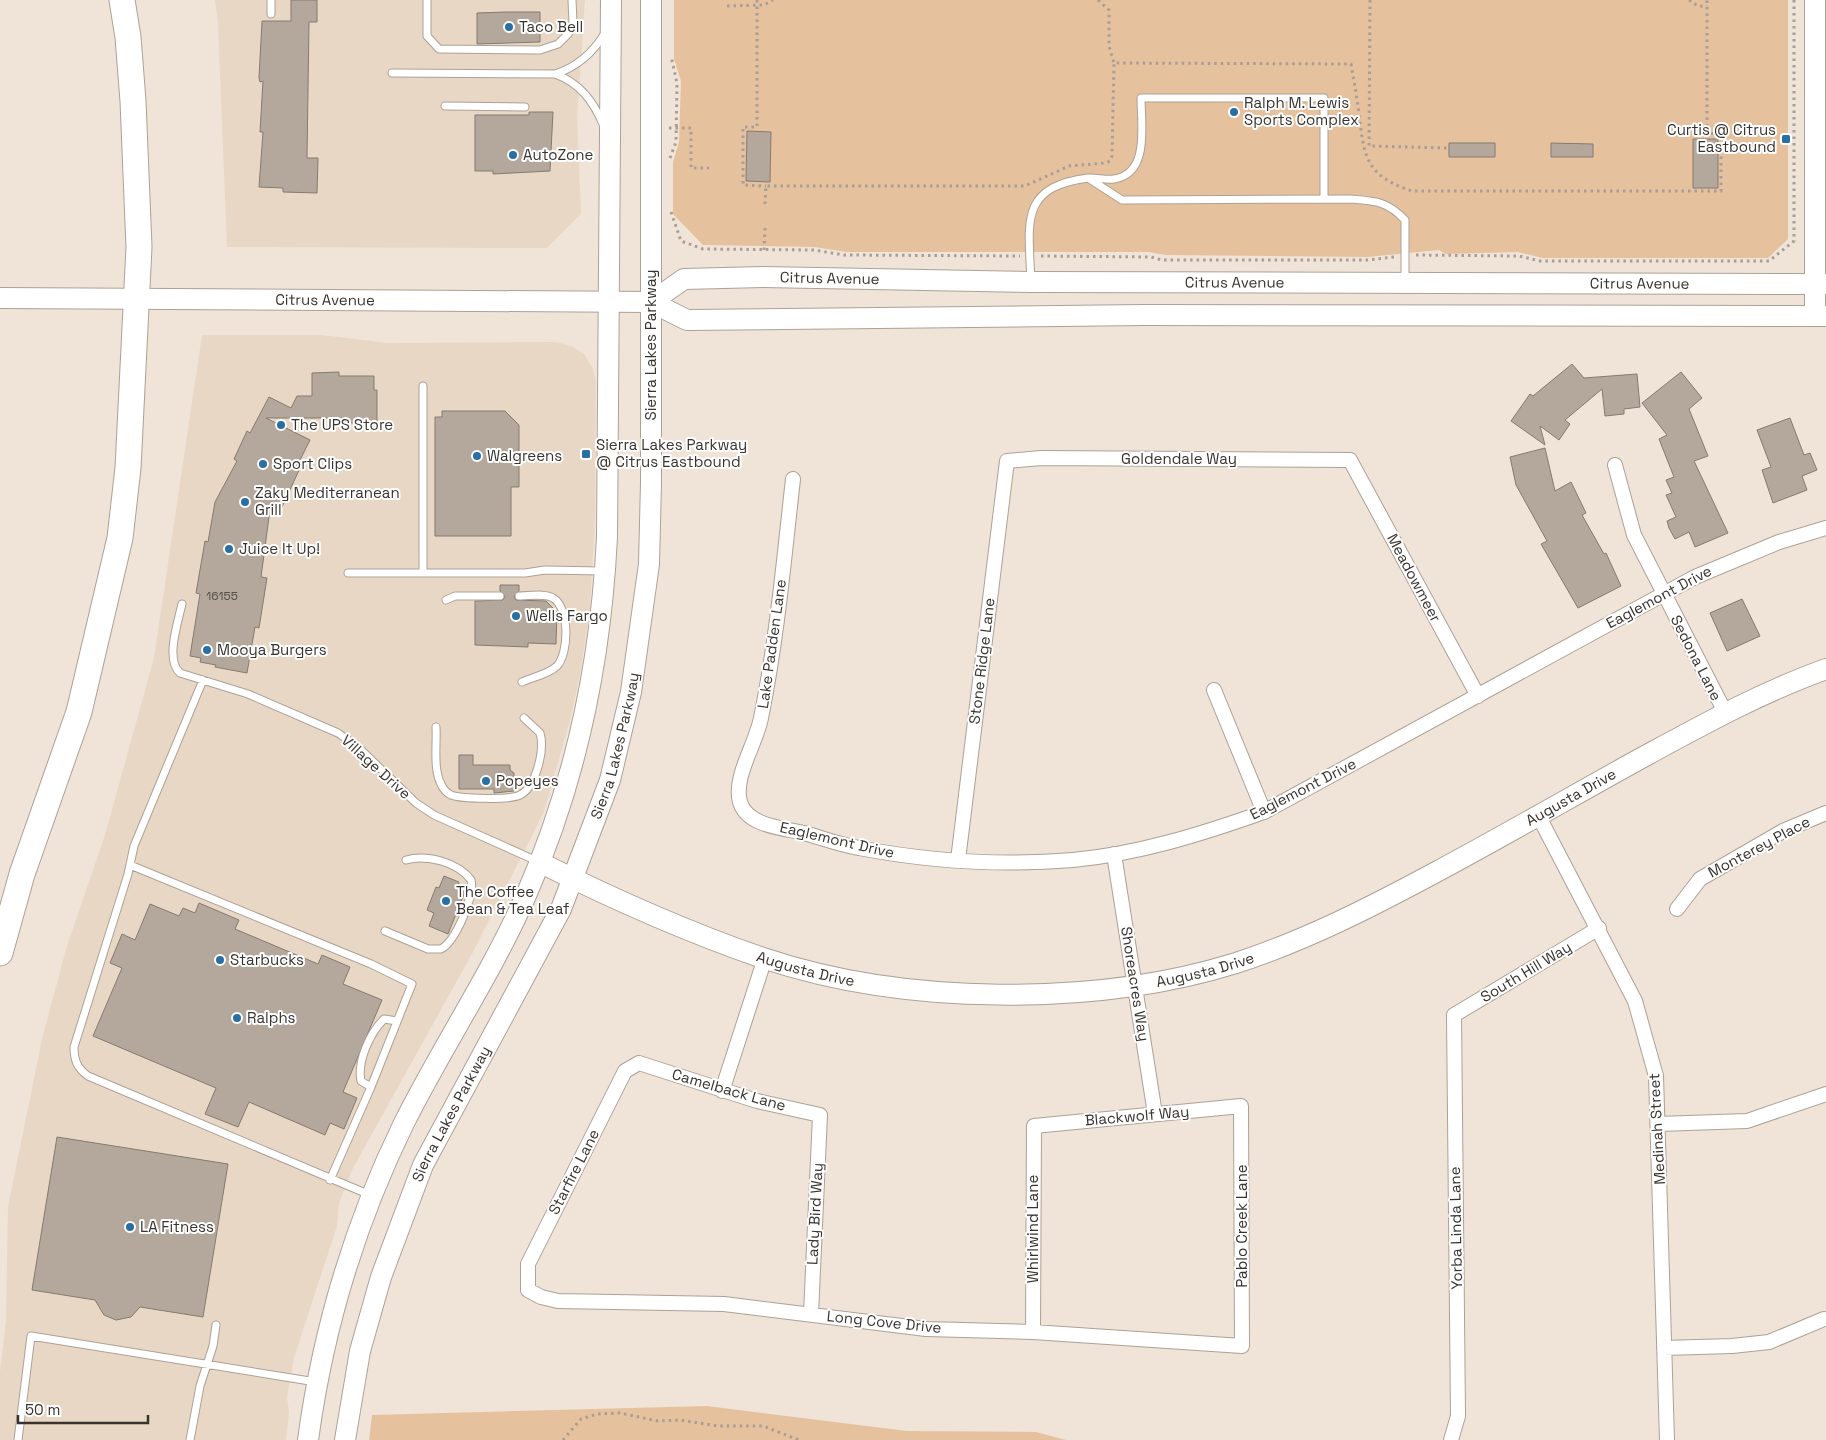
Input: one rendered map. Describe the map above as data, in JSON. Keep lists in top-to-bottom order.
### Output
{
  "streets": {
    "street": [
      "Citrus Avenue",
      "Sierra Lakes Parkway",
      "Goldendale Way",
      "Meadowmeer",
      "Eaglemont Drive",
      "Lake Padden Lane",
      "Sedona Lane",
      "Stone Ridge Lane",
      "Augusta Drive",
      "Monterey Place",
      "South Hill Way",
      "Shoreacres Way",
      "Camelback Lane",
      "Blackwolf Way",
      "Medinah Street",
      "Starfire Lane",
      "Lady Bird Way",
      "Pablo Creek Lane",
      "Yorba Linda Lane",
      "Whirlwind Lane",
      "Long Cove Drive"
    ],
    "lane": ["Village Drive"]
  },
  "crossings": [
    ["Citrus Avenue", "Sierra Lakes Parkway"],
    ["Sierra Lakes Parkway", "Augusta Drive"],
    ["Goldendale Way", "Meadowmeer"],
    ["Goldendale Way", "Stone Ridge Lane"],
    ["Meadowmeer", "Eaglemont Drive"],
    ["Eaglemont Drive", "Lake Padden Lane"],
    ["Eaglemont Drive", "Sedona Lane"],
    ["Eaglemont Drive", "Stone Ridge Lane"],
    ["Eaglemont Drive", "Shoreacres Way"],
    ["Sedona Lane", "Augusta Drive"],
    ["Village Drive", "Augusta Drive"],
    ["Augusta Drive", "Shoreacres Way"],
    ["Augusta Drive", "Medinah Street"],
    ["South Hill Way", "Medinah Street"],
    ["South Hill Way", "Yorba Linda Lane"],
    ["Shoreacres Way", "Blackwolf Way"],
    ["Camelback Lane", "Starfire Lane"],
    ["Camelback Lane", "Lady Bird Way"],
    ["Blackwolf Way", "Pablo Creek Lane"],
    ["Blackwolf Way", "Whirlwind Lane"],
    ["Starfire Lane", "Long Cove Drive"],
    ["Lady Bird Way", "Long Cove Drive"],
    ["Pablo Creek Lane", "Long Cove Drive"],
    ["Whirlwind Lane", "Long Cove Drive"]
  ],
  "places": {
    "other": [
      "Taco Bell",
      "Ralph M. Lewis Sports Complex",
      "AutoZone",
      "The UPS Store",
      "Walgreens",
      "Sport Clips",
      "Zaky Mediterranean Grill",
      "Juice It Up!",
      "Wells Fargo",
      "Mooya Burgers",
      "Popeyes",
      "The Coffee Bean & Tea Leaf",
      "Starbucks",
      "Ralphs",
      "LA Fitness"
    ],
    "transit": ["Curtis @ Citrus Eastbound", "Sierra Lakes Parkway @ Citrus Eastbound"]
  },
  "house_numbers": ["16155"],
  "scale_bar": "50 m"
}
